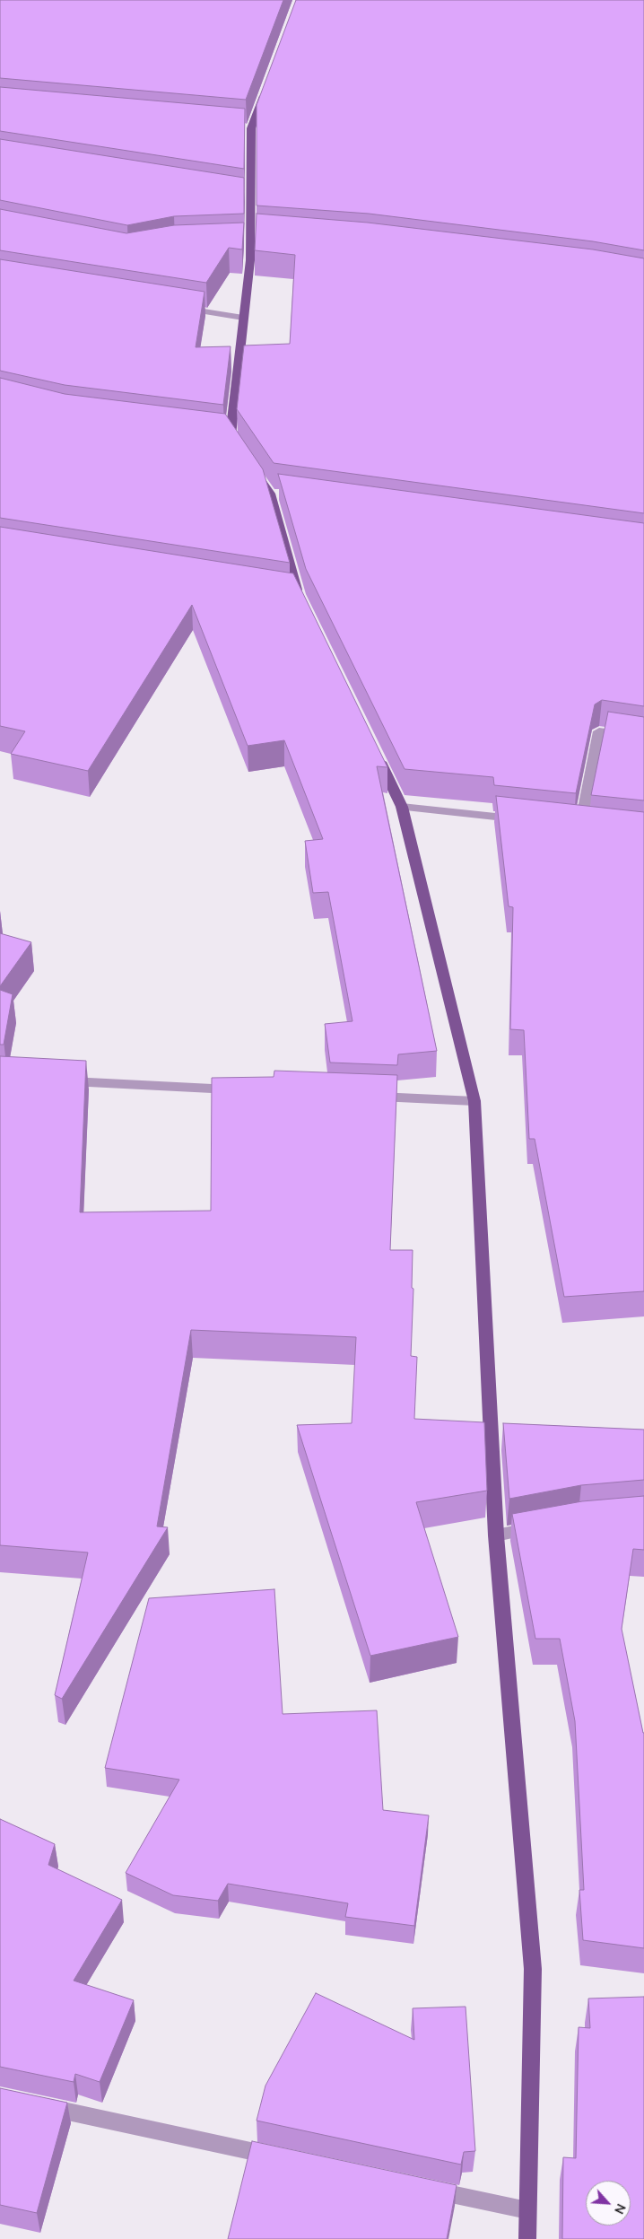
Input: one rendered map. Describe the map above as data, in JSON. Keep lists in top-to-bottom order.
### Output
{
  "north": "bottom right"
}
